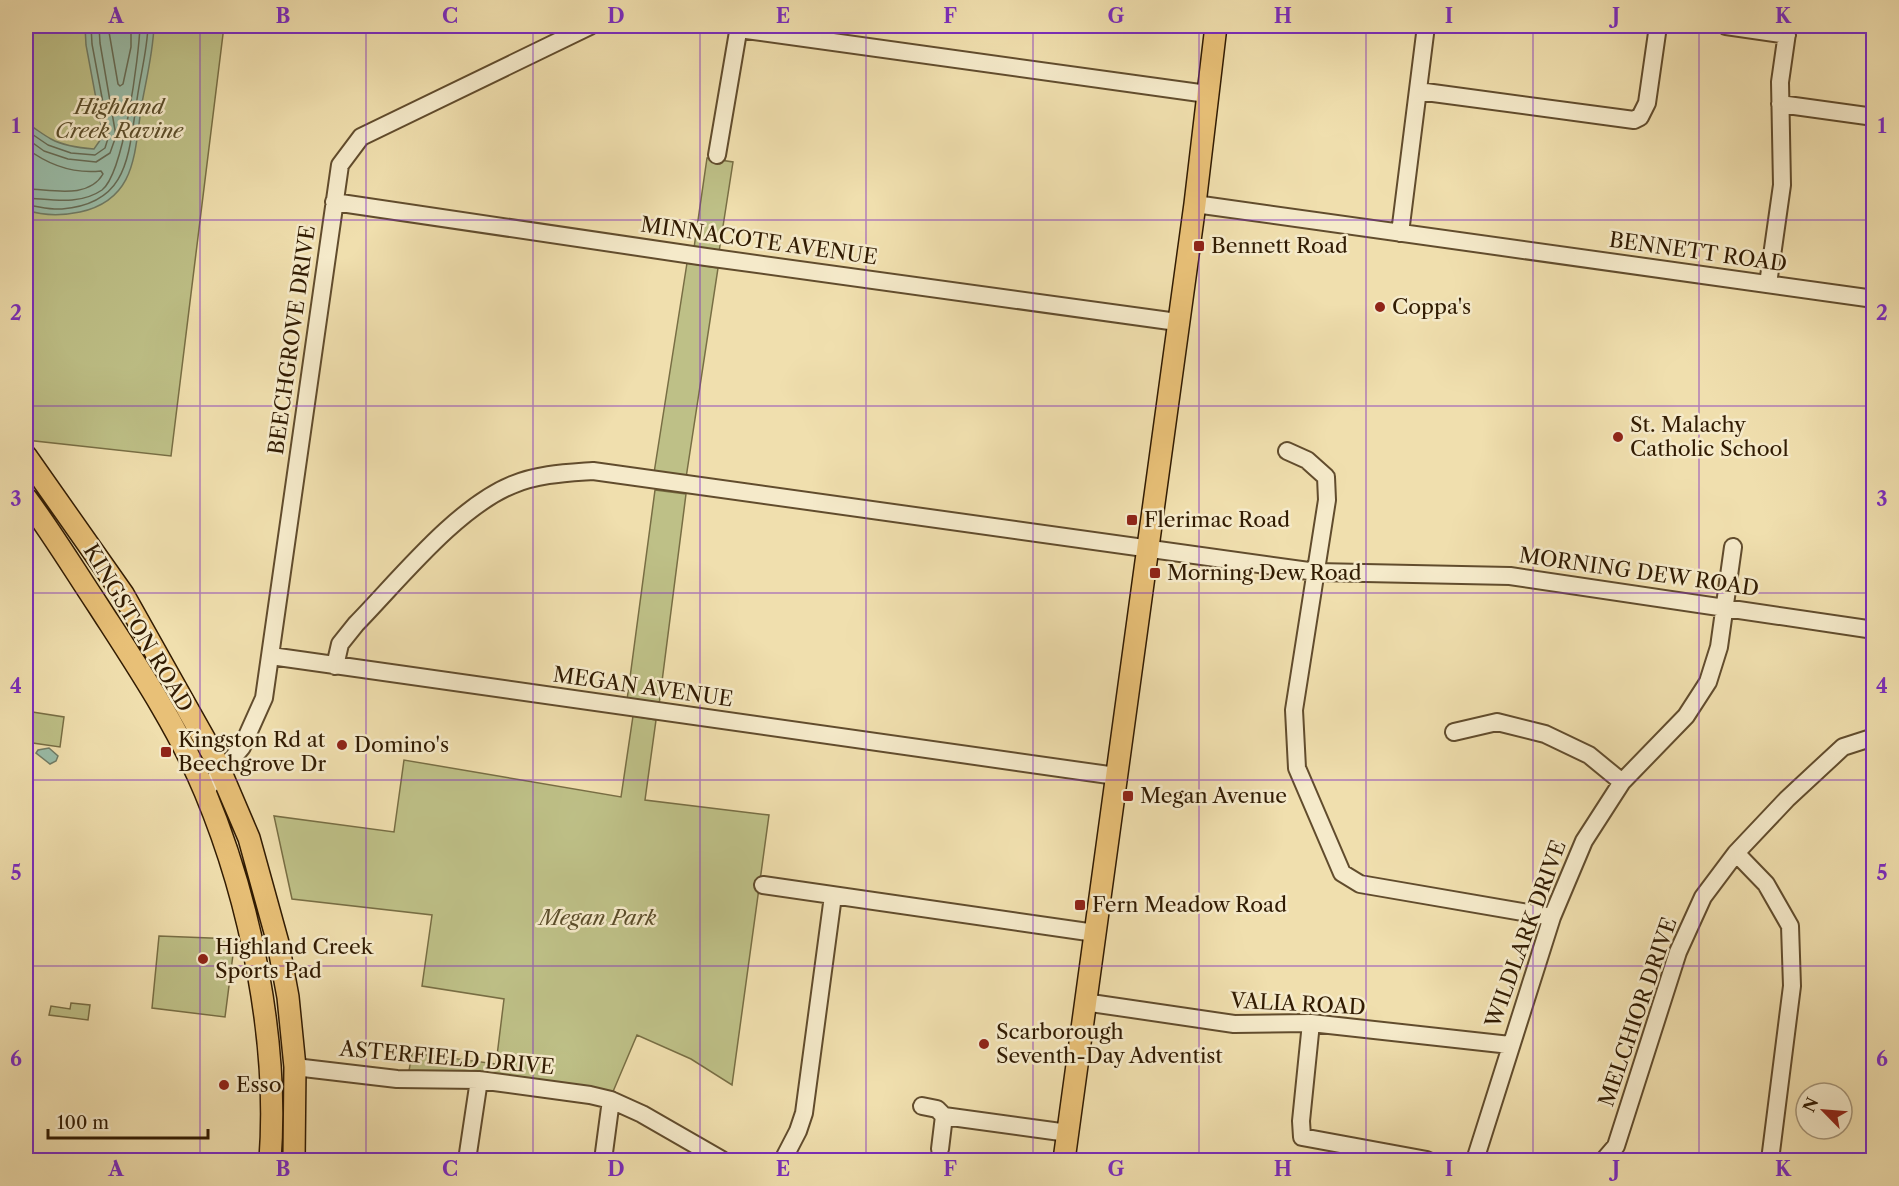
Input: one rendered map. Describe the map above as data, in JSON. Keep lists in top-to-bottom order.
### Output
{
  "streets": {
    "main road": ["KINGSTON ROAD"],
    "street": [
      "MINNACOTE AVENUE",
      "BENNETT ROAD",
      "BEECHGROVE DRIVE",
      "MORNING DEW ROAD",
      "MEGAN AVENUE",
      "WILDLARK DRIVE",
      "VALIA ROAD",
      "MELCHIOR DRIVE",
      "ASTERFIELD DRIVE"
    ]
  },
  "crossings": [
    ["MINNACOTE AVENUE", "BEECHGROVE DRIVE"],
    ["BEECHGROVE DRIVE", "KINGSTON ROAD"],
    ["BEECHGROVE DRIVE", "MEGAN AVENUE"],
    ["MORNING DEW ROAD", "WILDLARK DRIVE"],
    ["KINGSTON ROAD", "ASTERFIELD DRIVE"],
    ["WILDLARK DRIVE", "VALIA ROAD"]
  ],
  "parks": ["Highland Creek Ravine", "Megan Park"],
  "places": {
    "transit": [
      "Bennett Road",
      "Flerimac Road",
      "Morning Dew Road",
      "Kingston Rd at Beechgrove Dr",
      "Megan Avenue",
      "Fern Meadow Road"
    ],
    "other": [
      "Coppa's",
      "St. Malachy Catholic School",
      "Domino's",
      "Highland Creek Sports Pad",
      "Scarborough Seventh-Day Adventist",
      "Esso"
    ]
  },
  "scale_bar": "100 m",
  "north": "top left",
  "grid": {
    "columns": [
      "A",
      "B",
      "C",
      "D",
      "E",
      "F",
      "G",
      "H",
      "I",
      "J",
      "K"
    ],
    "rows": [
      "1",
      "2",
      "3",
      "4",
      "5",
      "6"
    ]
  }
}
